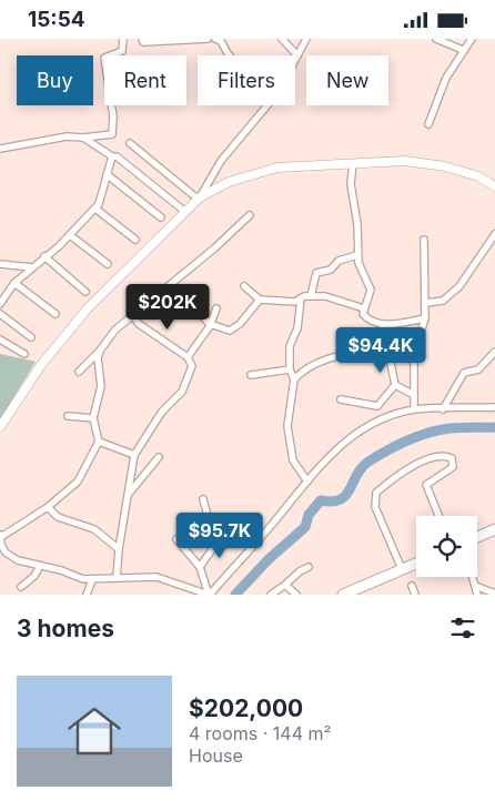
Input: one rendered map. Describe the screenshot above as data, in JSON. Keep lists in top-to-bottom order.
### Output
{
  "page": {
    "status": "15:54",
    "chip": [
      "Buy",
      "Rent",
      "Filters",
      "New"
    ],
    "price": ["$202K", "$94.4K", "$95.7K"],
    "heading": "3 homes",
    "list": [
      {
        "name": "$202,000",
        "note": "4 rooms · 144 m² · House"
      }
    ]
  }
}
